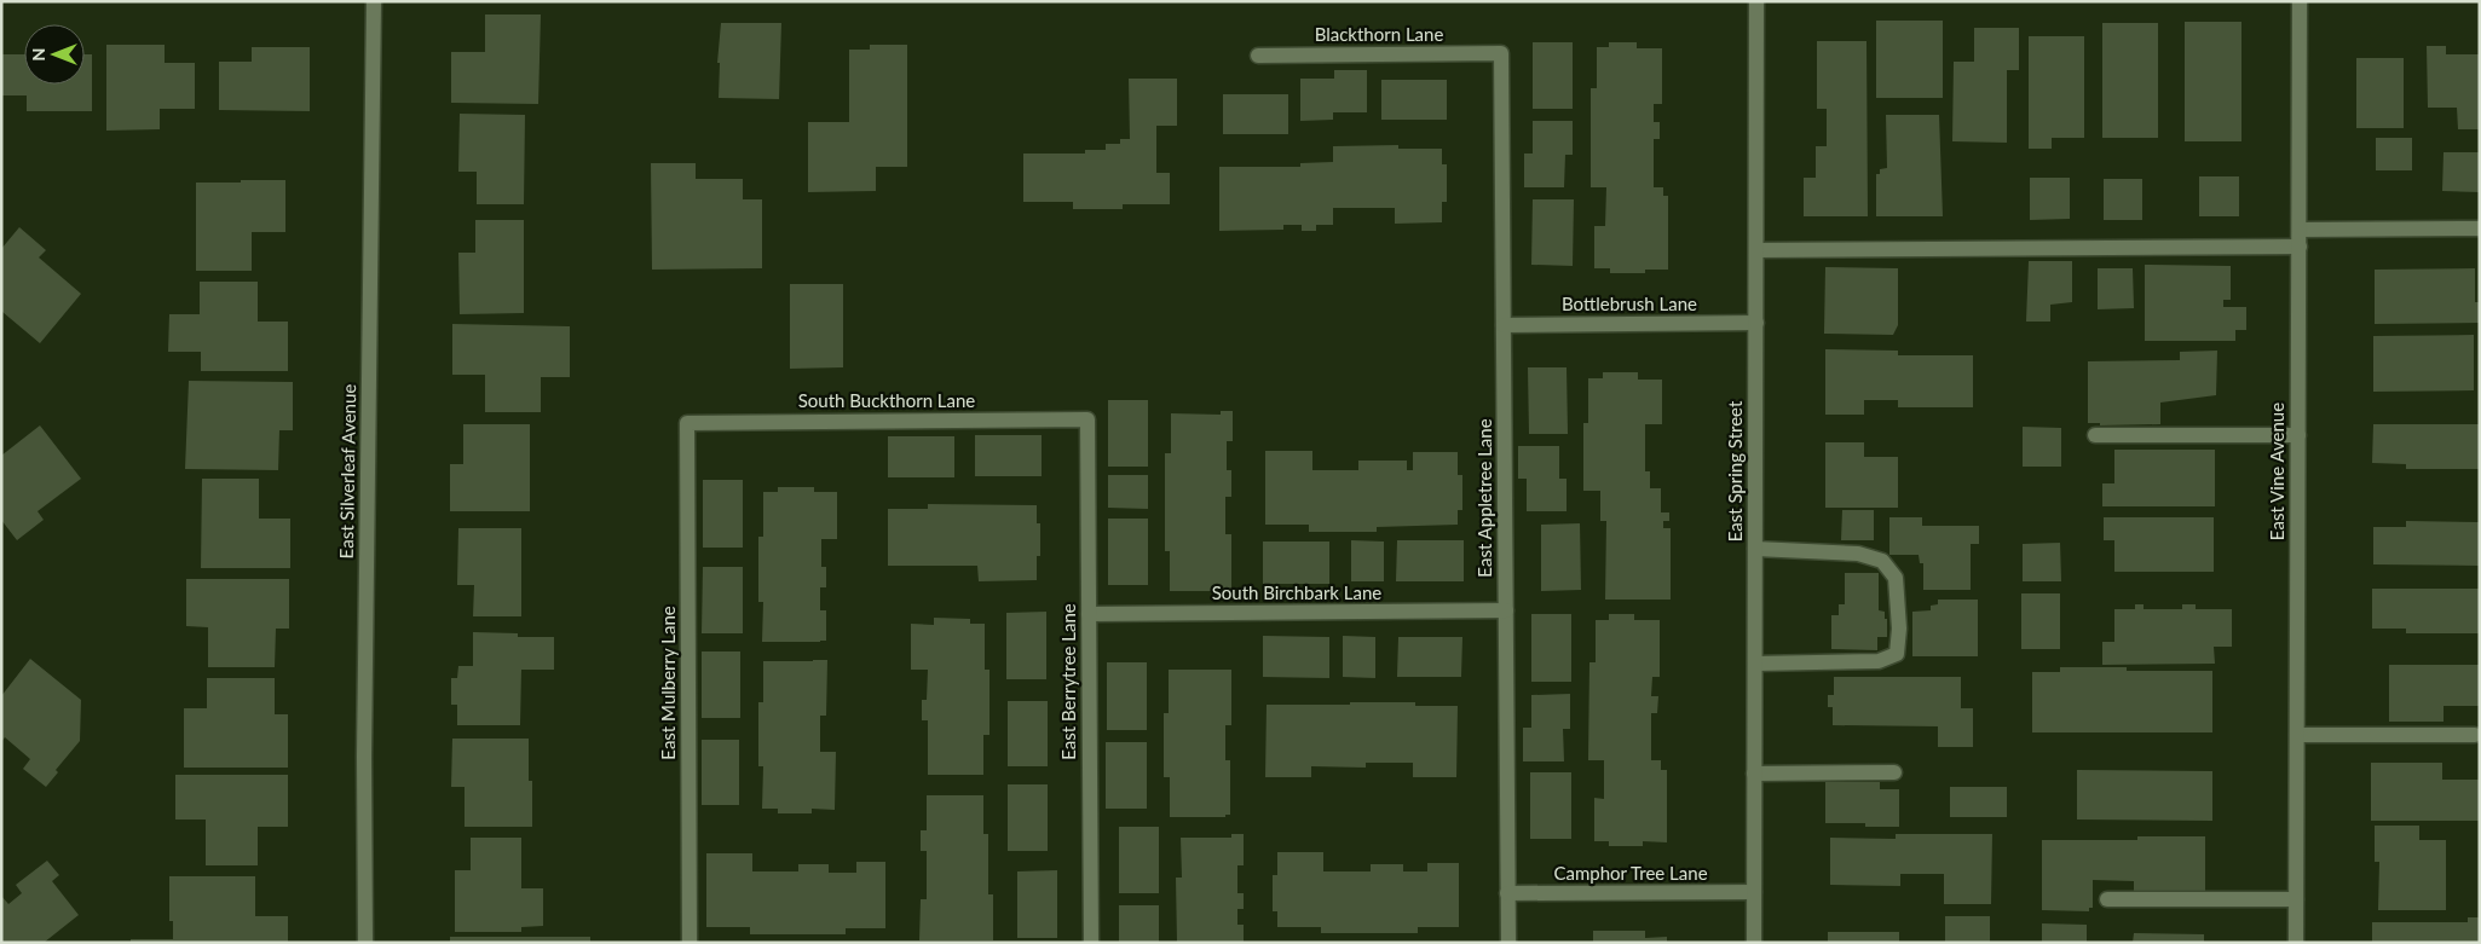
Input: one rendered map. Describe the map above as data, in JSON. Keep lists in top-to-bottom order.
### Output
{
  "streets": {
    "street": [
      "Blackthorn Lane",
      "Bottlebrush Lane",
      "South Buckthorn Lane",
      "East Silverleaf Avenue",
      "East Spring Street",
      "East Vine Avenue",
      "East Appletree Lane",
      "South Birchbark Lane",
      "East Berrytree Lane",
      "East Mulberry Lane",
      "Camphor Tree Lane"
    ]
  },
  "crossings": [
    ["Blackthorn Lane", "East Appletree Lane"],
    ["Bottlebrush Lane", "East Spring Street"],
    ["Bottlebrush Lane", "East Appletree Lane"],
    ["South Buckthorn Lane", "East Berrytree Lane"],
    ["South Buckthorn Lane", "East Mulberry Lane"],
    ["East Spring Street", "Camphor Tree Lane"],
    ["East Appletree Lane", "South Birchbark Lane"],
    ["East Appletree Lane", "Camphor Tree Lane"],
    ["South Birchbark Lane", "East Berrytree Lane"]
  ],
  "north": "left"
}
